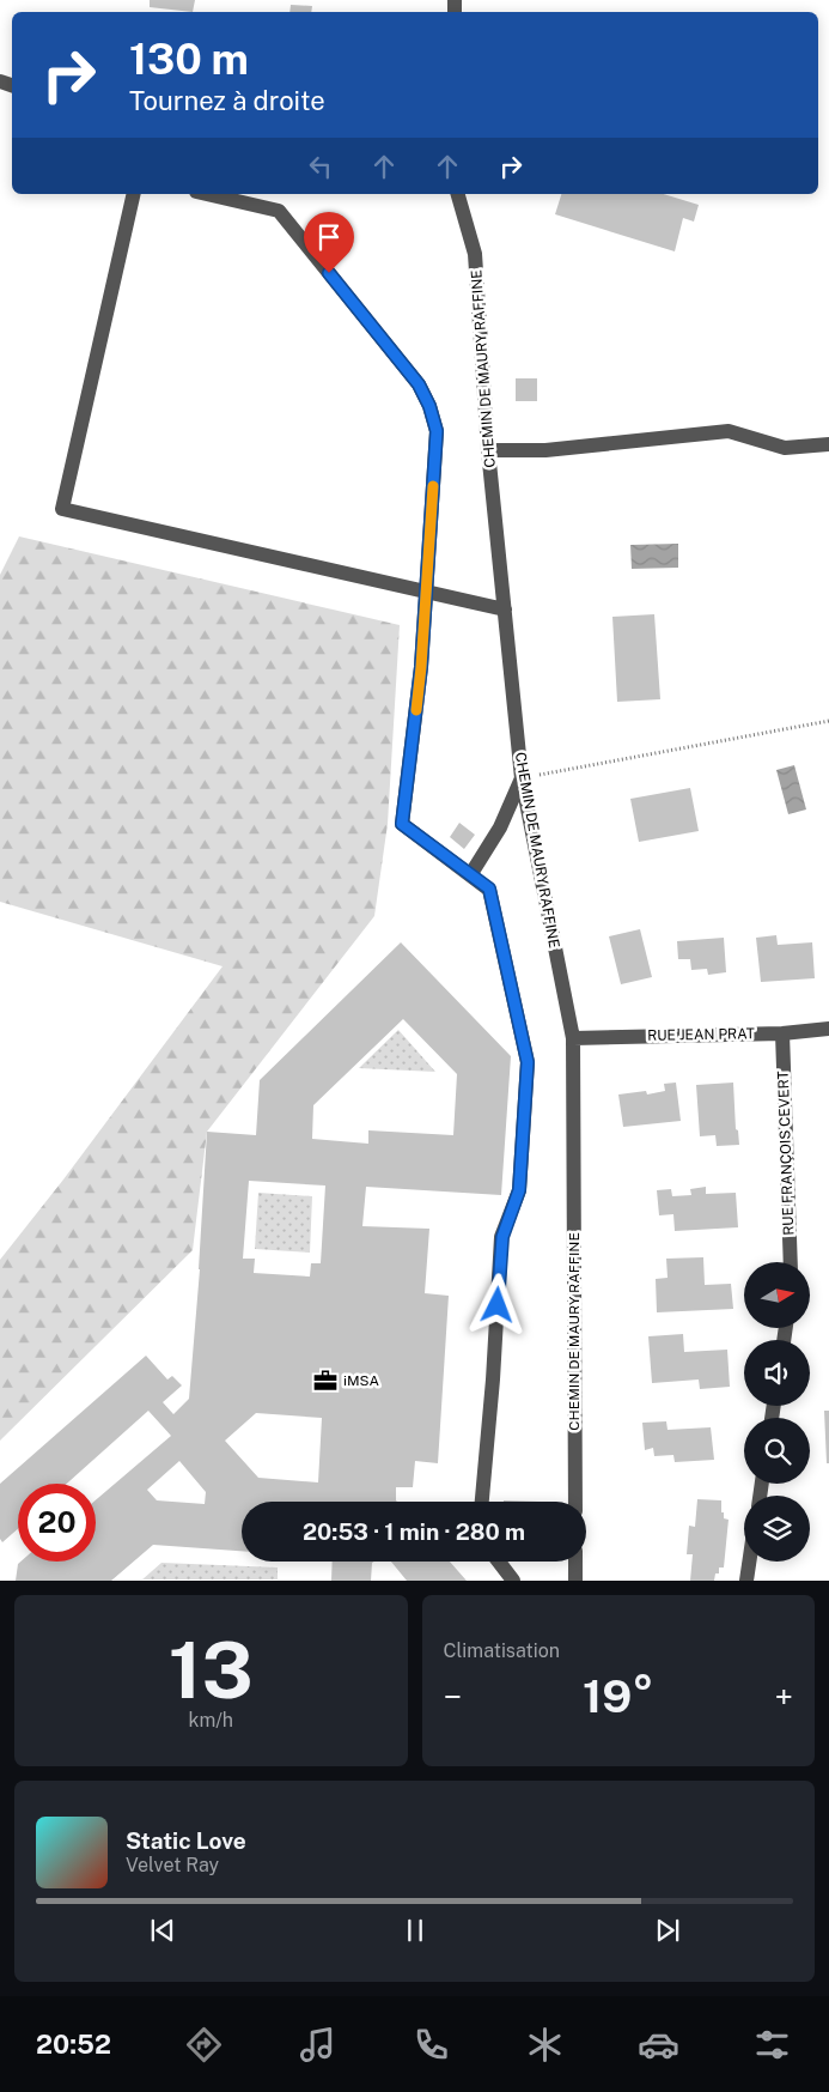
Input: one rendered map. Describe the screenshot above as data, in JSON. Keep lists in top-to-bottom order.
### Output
{
  "streets": {
    "street": ["CHEMIN DE MAURY RAFFINE", "RUE JEAN PRAT", "RUE FRANÇOIS CEVERT"]
  },
  "crossings": [
    ["CHEMIN DE MAURY RAFFINE", "RUE JEAN PRAT"],
    ["RUE JEAN PRAT", "RUE FRANÇOIS CEVERT"]
  ],
  "places": {
    "office": ["iMSA"]
  },
  "north": "right",
  "page": {
    "turn": ["130 m", "Tournez à droite"],
    "limit": "20",
    "trip": "20:53 · 1 min · 280 m",
    "tile": [
      ["13", "km/h"],
      "Climatisation"
    ],
    "heat": ["−", "19°", "+"],
    "song": ["Static Love", "Velvet Ray"],
    "tabs": "20:52"
  }
}
